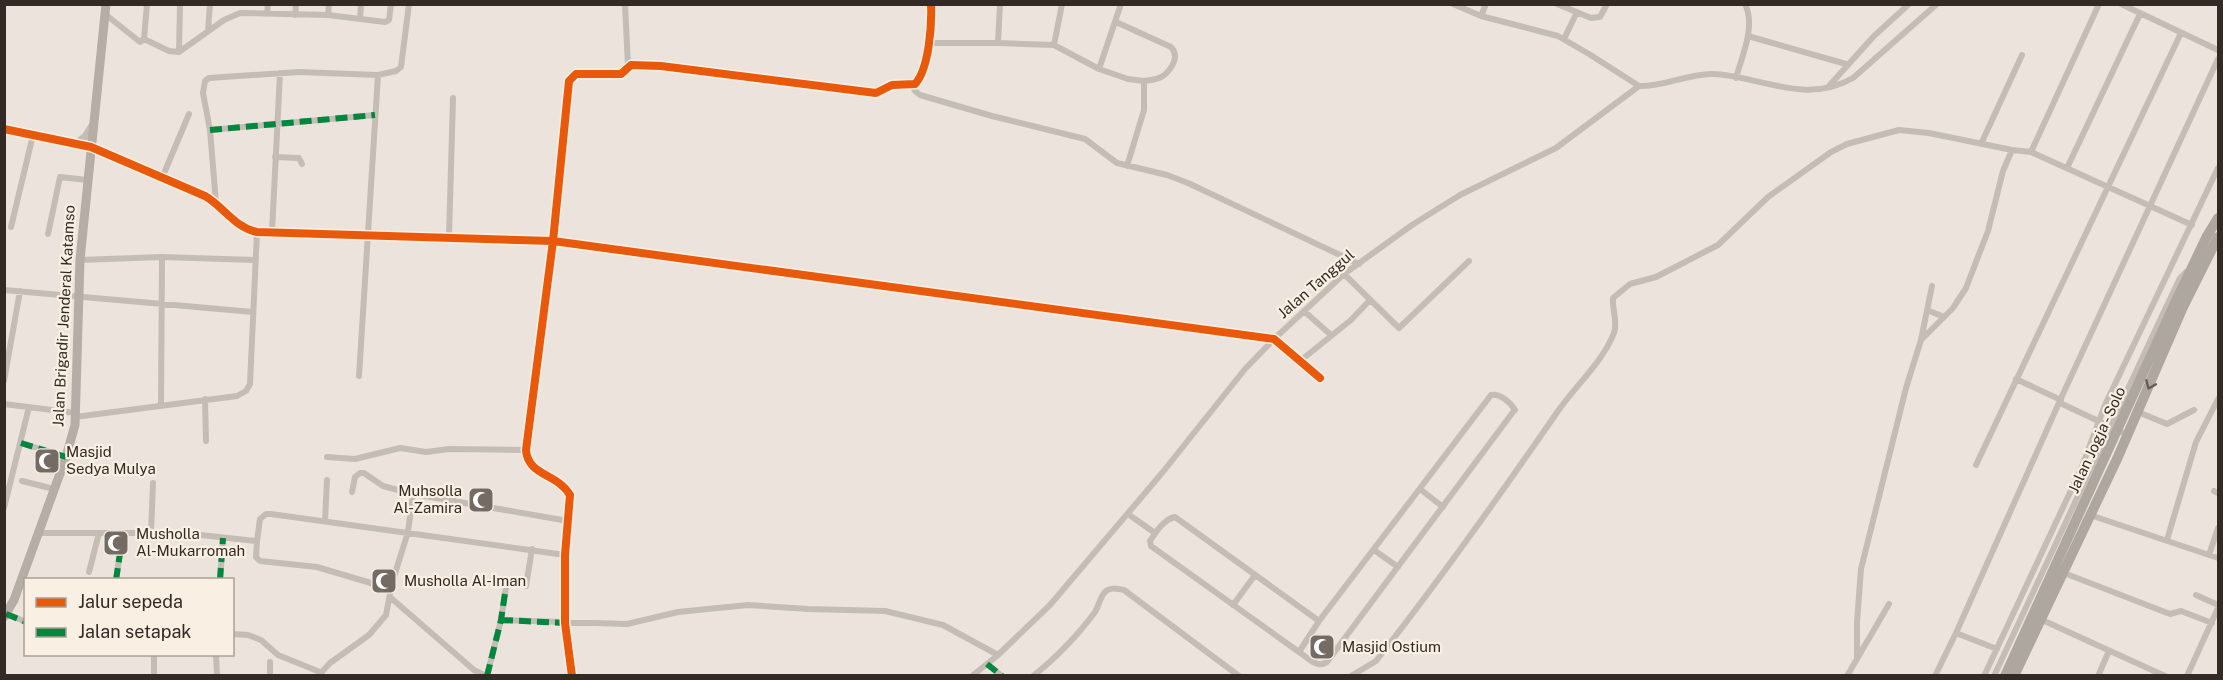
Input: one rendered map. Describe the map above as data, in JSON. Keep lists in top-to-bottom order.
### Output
{
  "streets": {
    "highway": ["Jalan Jogja - Solo"],
    "main road": ["Jalan Brigadir Jenderal Katamso"],
    "street": ["Jalan Tanggul"]
  },
  "places": {
    "mosque": [
      "Masjid Sedya Mulya",
      "Muhsolla Al-Zamira",
      "Musholla Al-Mukarromah",
      "Musholla Al-Iman",
      "Masjid Ostium"
    ]
  },
  "legend": ["Jalur sepeda", "Jalan setapak"]
}
